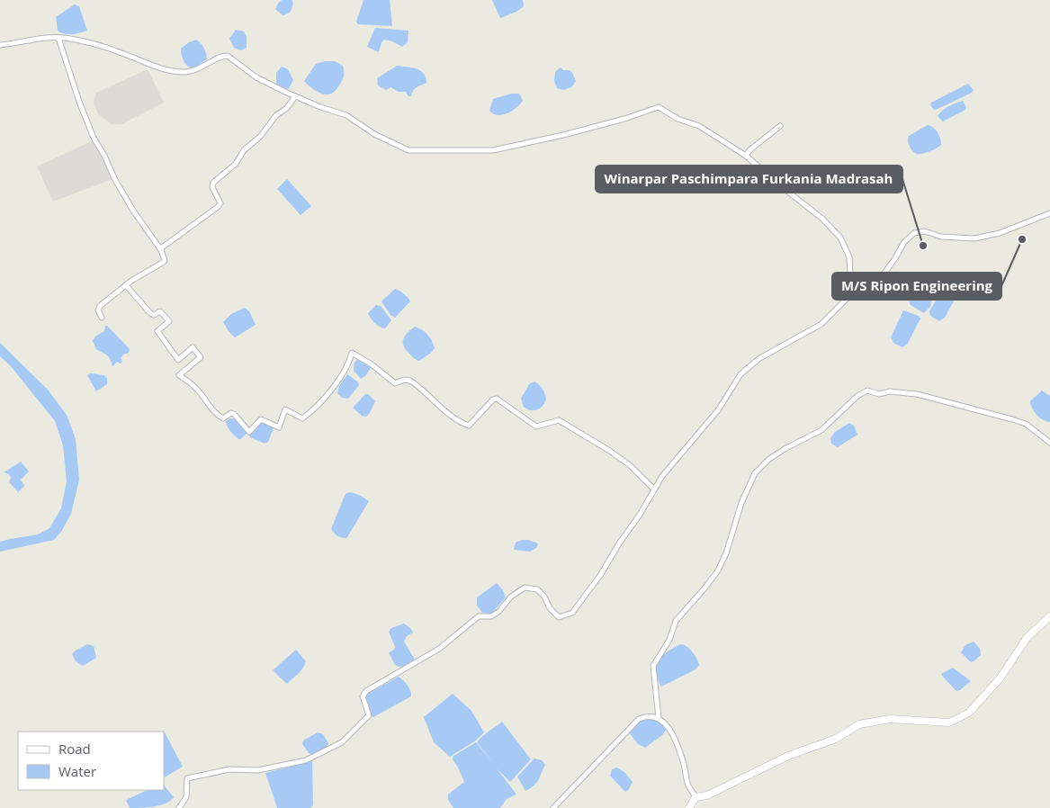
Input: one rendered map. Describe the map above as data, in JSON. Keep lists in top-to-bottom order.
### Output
{
  "places": ["M/S Ripon Engineering", "Winarpar Paschimpara Furkania Madrasah"],
  "legend": ["Road", "Water"]
}
